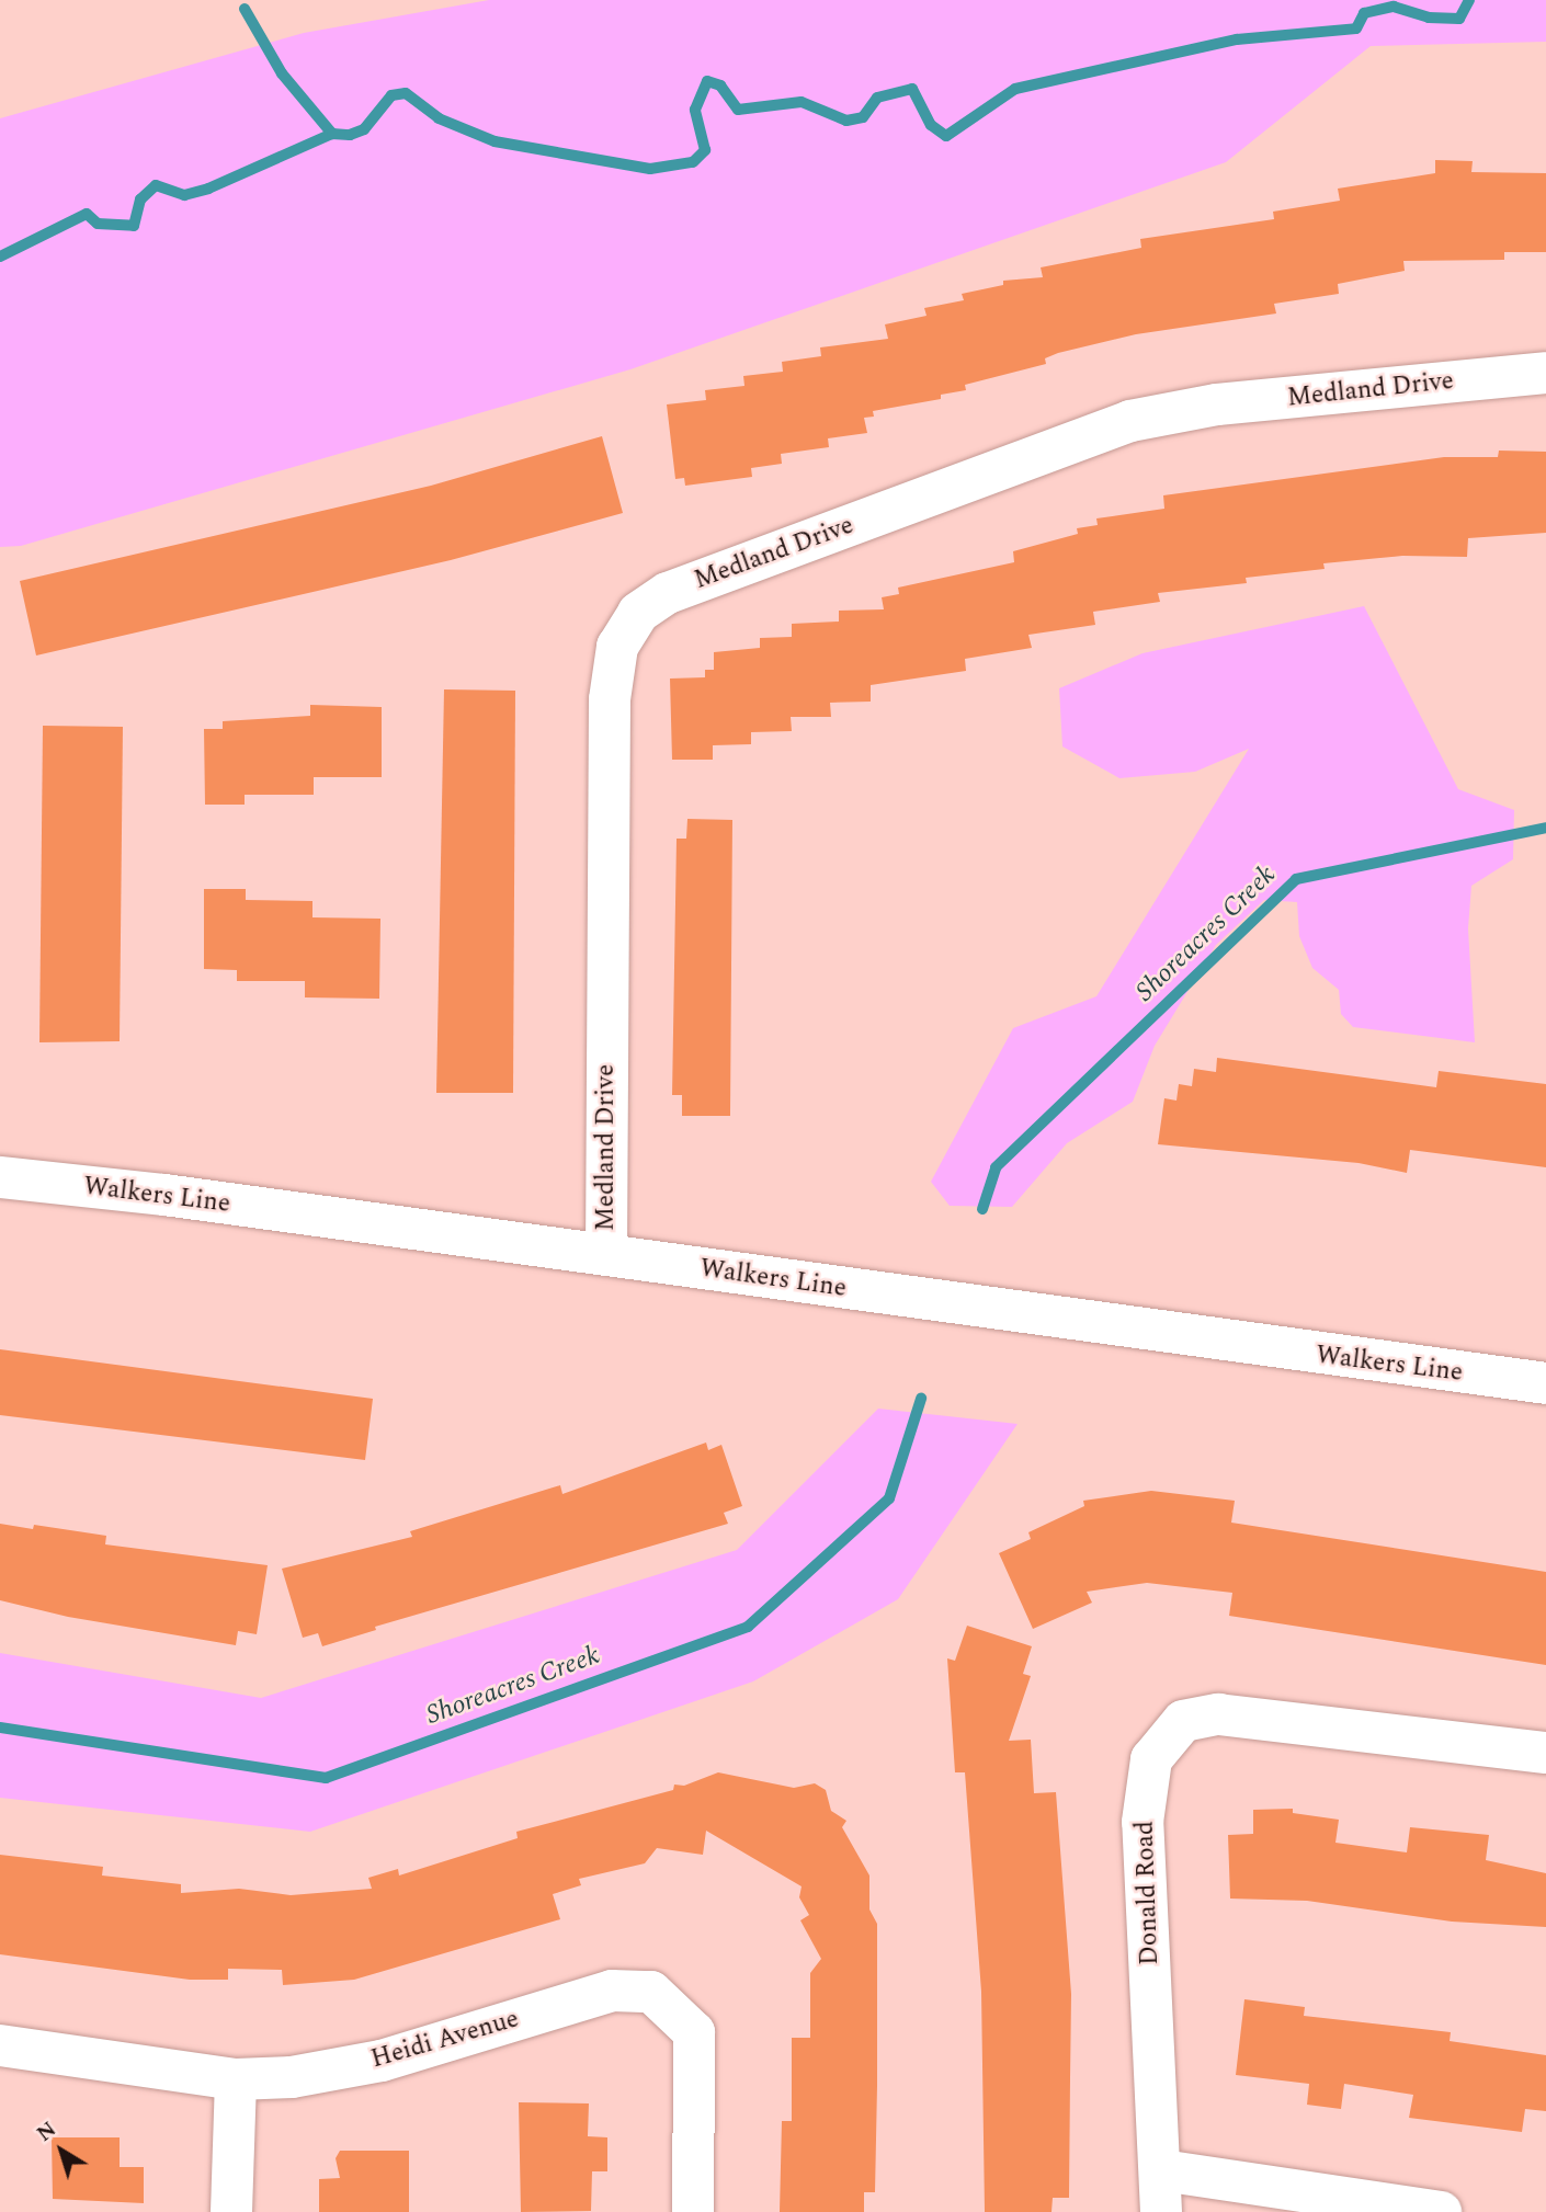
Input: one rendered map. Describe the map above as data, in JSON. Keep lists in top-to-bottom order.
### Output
{
  "streets": {
    "street": [
      "Medland Drive",
      "Walkers Line",
      "Donald Road",
      "Heidi Avenue"
    ]
  },
  "crossings": [
    ["Medland Drive", "Walkers Line"]
  ],
  "water": ["Shoreacres Creek"],
  "north": "top left"
}
